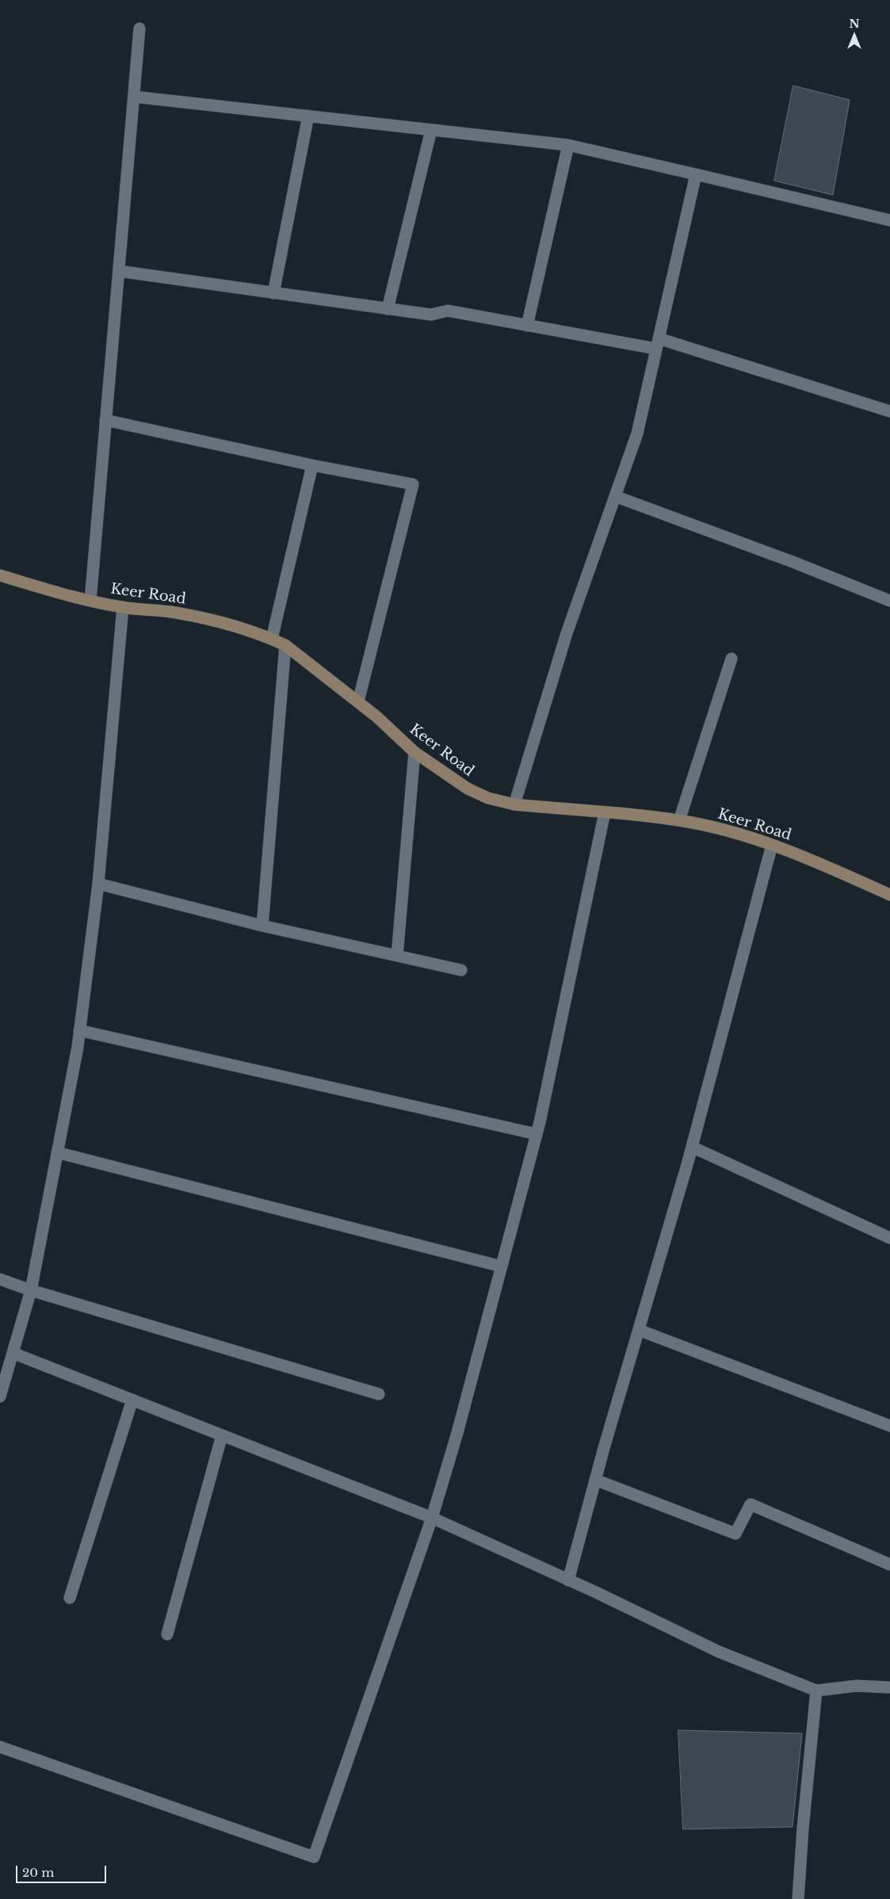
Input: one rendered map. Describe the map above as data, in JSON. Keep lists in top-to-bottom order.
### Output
{
  "streets": {
    "street": ["Keer Road"]
  },
  "scale_bar": "20 m",
  "north": "top"
}
